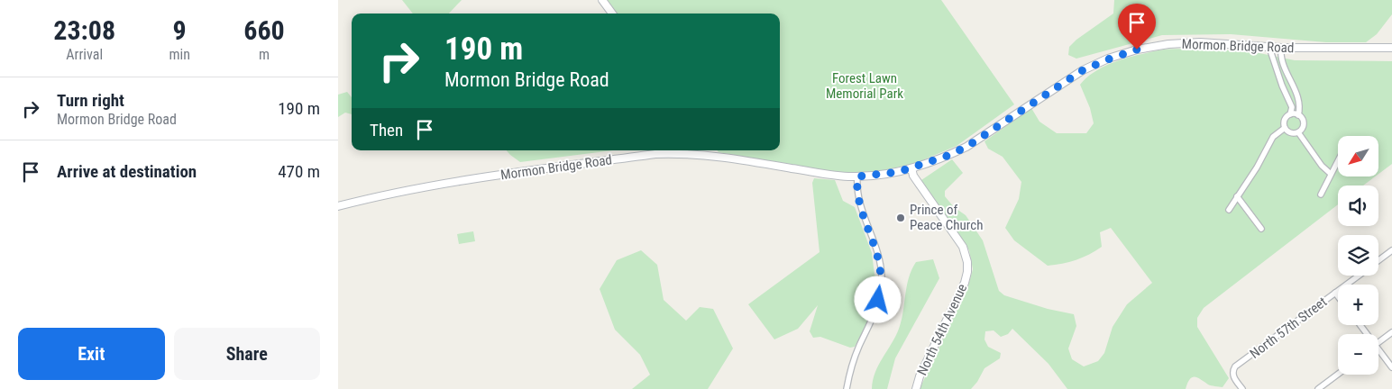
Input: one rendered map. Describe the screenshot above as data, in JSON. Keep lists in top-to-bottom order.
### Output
{
  "streets": {
    "main road": ["Mormon Bridge Road", "North 54th Avenue"],
    "street": ["North 57th Street"]
  },
  "crossings": [
    ["Mormon Bridge Road", "North 54th Avenue"]
  ],
  "parks": ["Forest Lawn Memorial Park"],
  "places": ["Prince of Peace Church"],
  "north": "bottom left",
  "page": {
    "eta": [
      "23:08",
      "Arrival",
      "9",
      "min",
      "660",
      "m"
    ],
    "turn": ["190 m", "Mormon Bridge Road"],
    "list": [
      {
        "name": "Turn right",
        "note": "Mormon Bridge Road",
        "value": "190 m"
      },
      {
        "name": "Arrive at destination",
        "value": "470 m"
      }
    ],
    "then": "Then",
    "map_buttons": ["+", "−"],
    "buttons": ["Exit", "Share"]
  }
}
